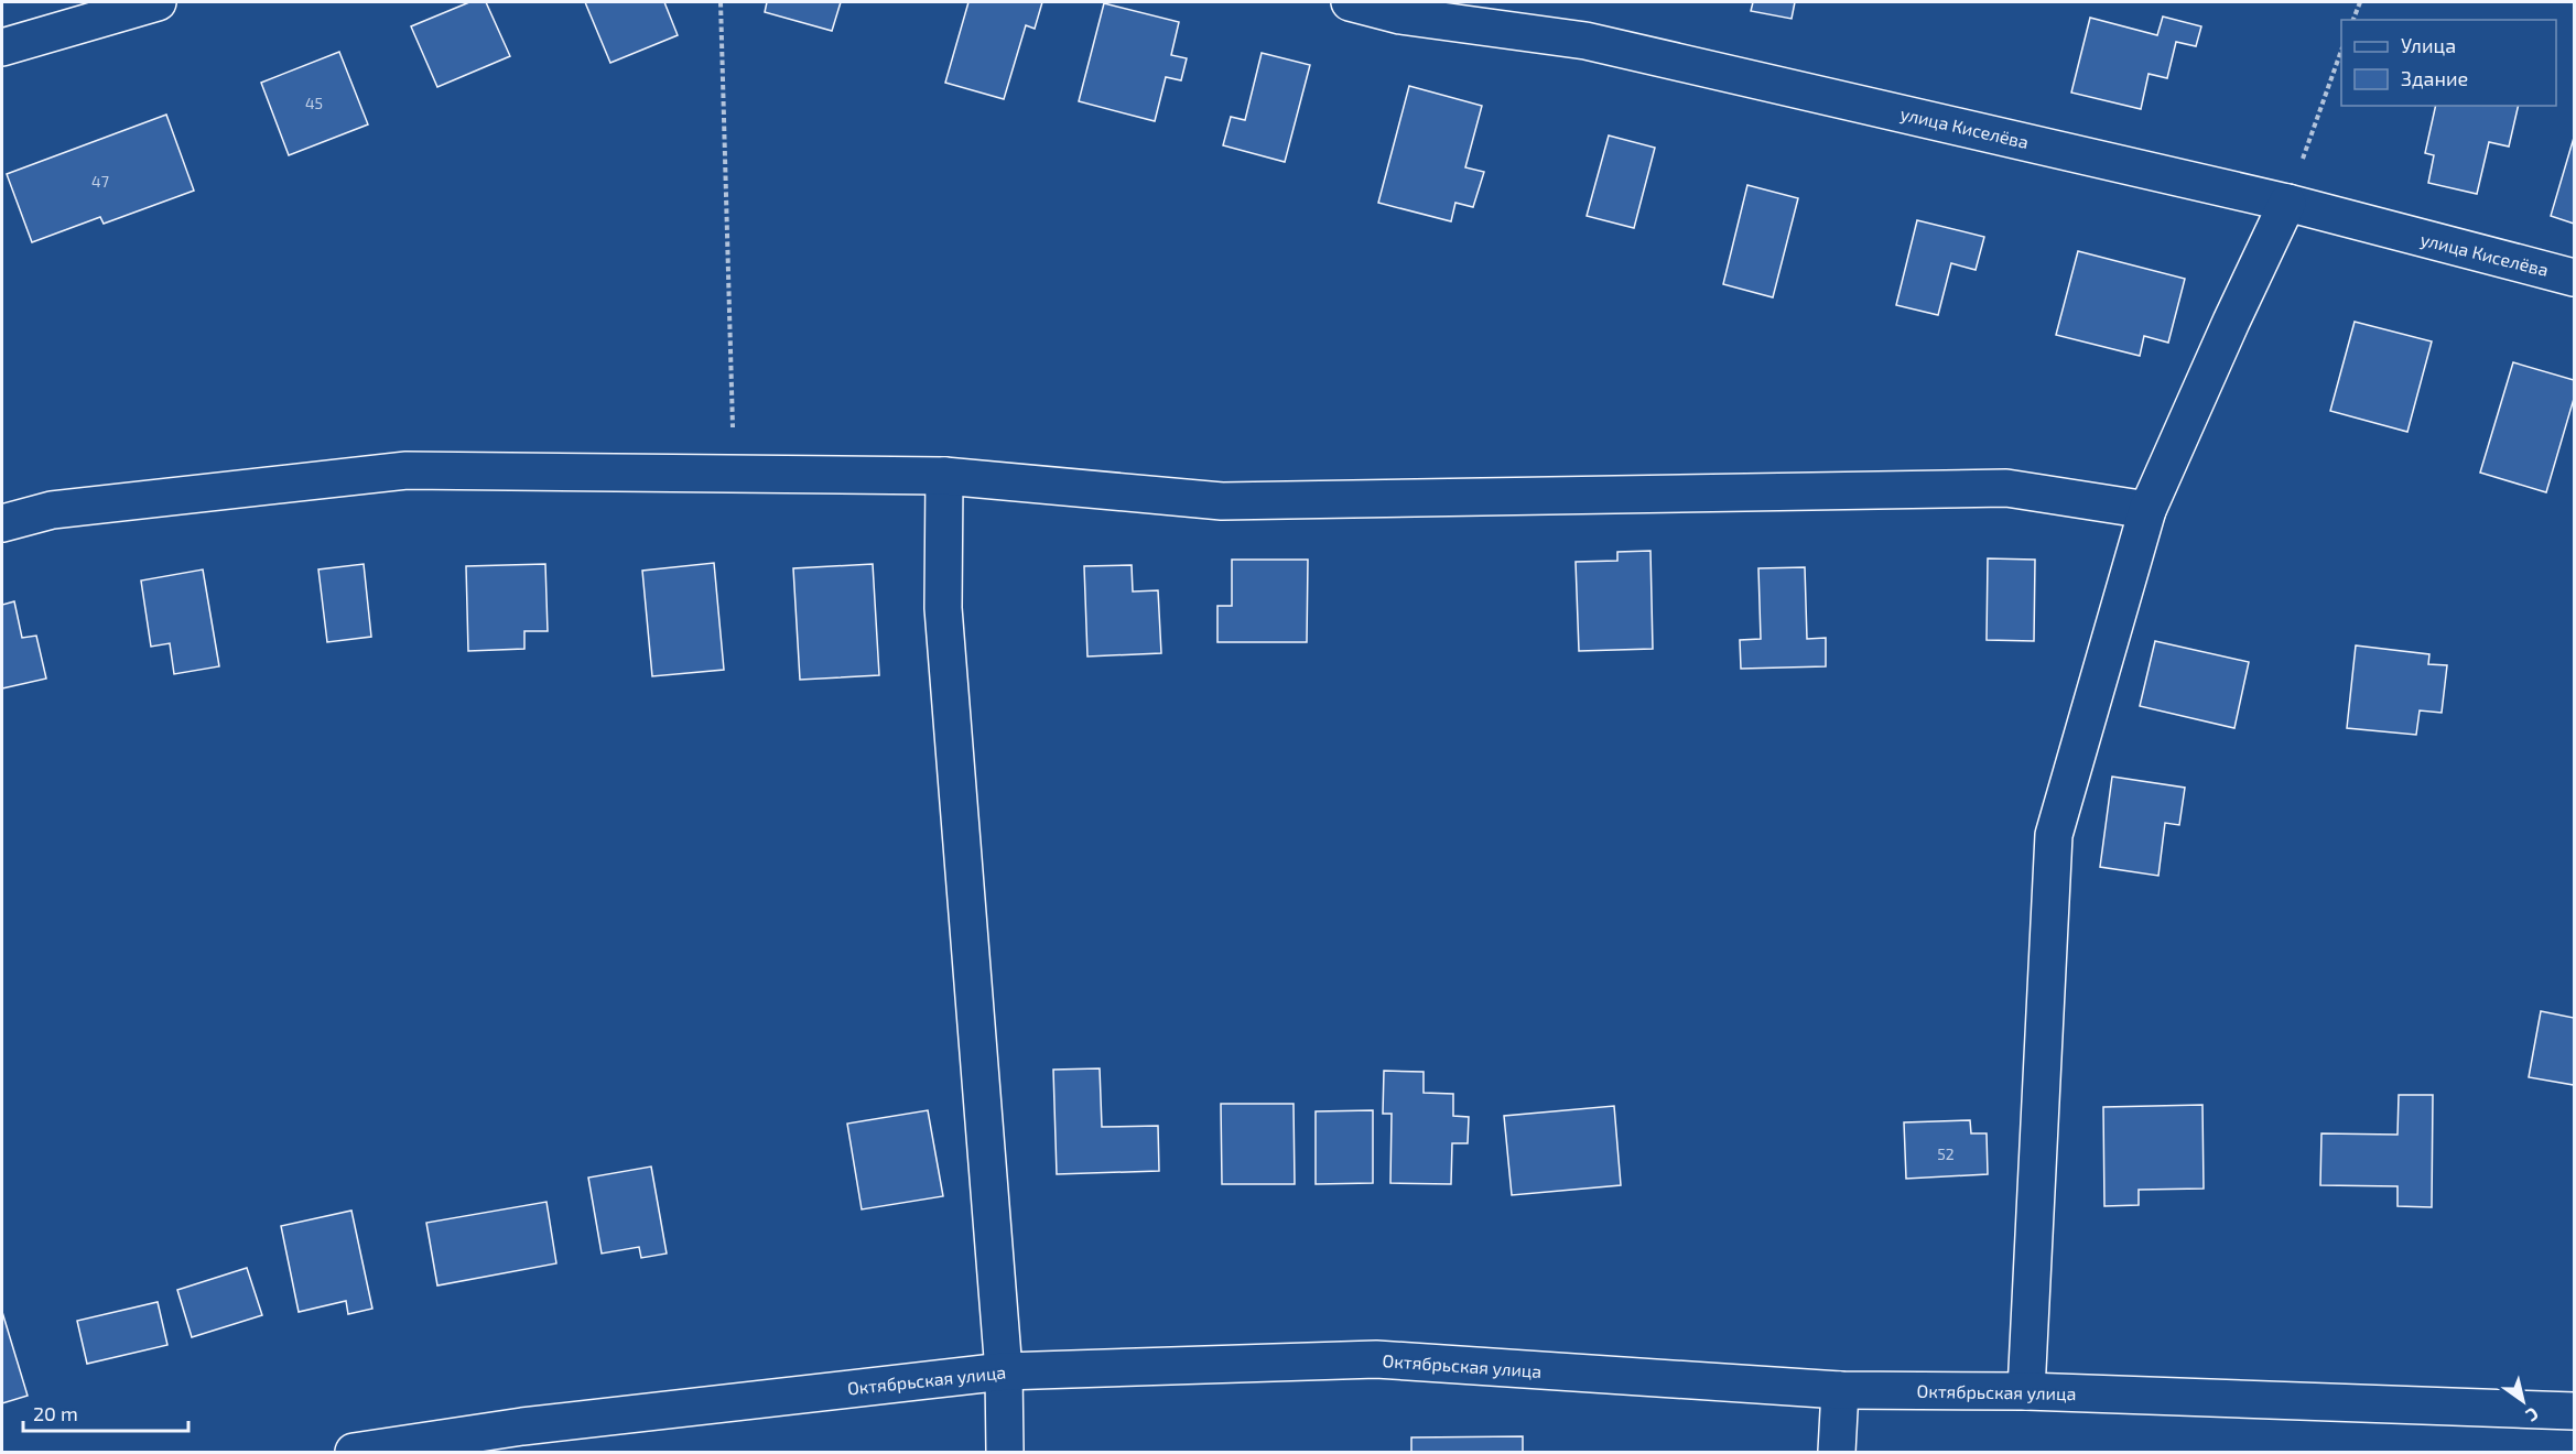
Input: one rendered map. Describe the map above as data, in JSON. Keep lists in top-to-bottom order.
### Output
{
  "streets": {
    "street": ["улица Киселёва", "Октябрьская улица"]
  },
  "house_numbers": ["45", "47", "52"],
  "legend": ["Улица", "Здание"],
  "scale_bar": "20 m",
  "north": "bottom right"
}
